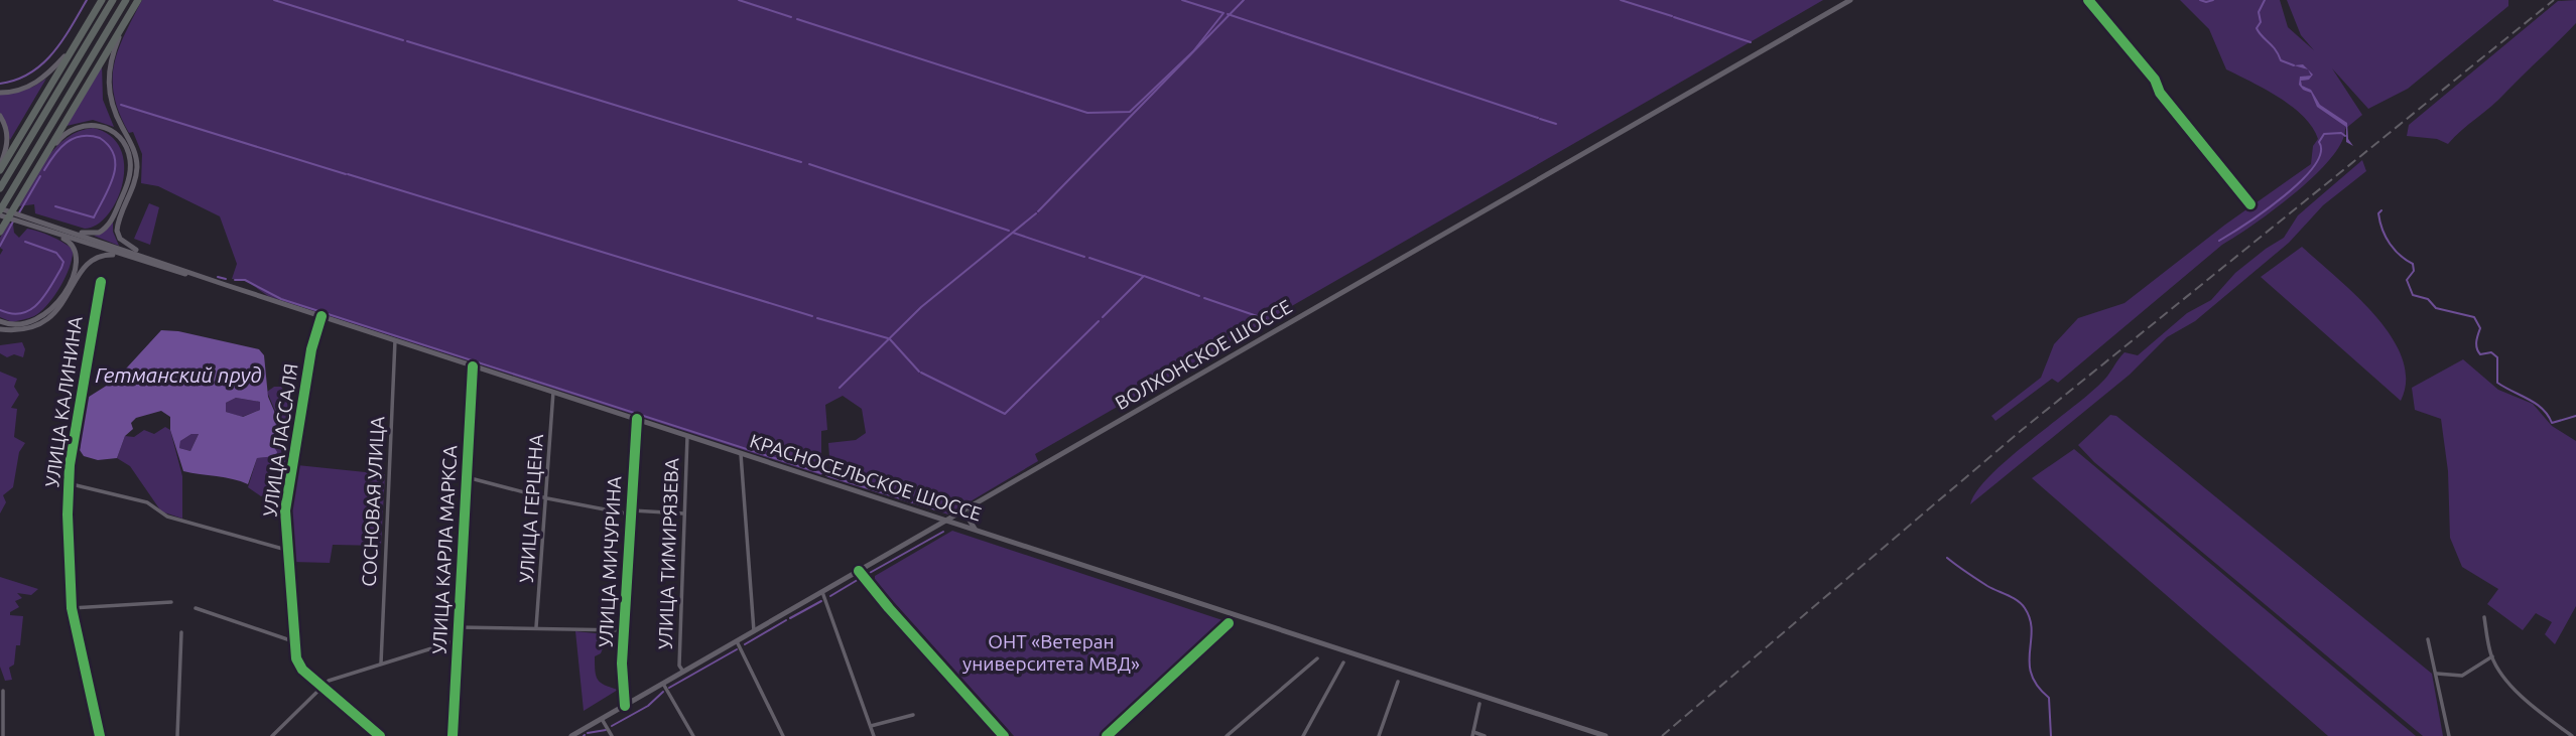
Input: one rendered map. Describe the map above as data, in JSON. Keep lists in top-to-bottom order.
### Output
{
  "streets": {
    "main road": ["ВОЛХОНСКОЕ ШОССЕ", "КРАСНОСЕЛЬСКОЕ ШОССЕ"],
    "street": [
      "УЛИЦА КАЛИНИНА",
      "УЛИЦА ЛАССАЛЯ",
      "СОСНОВАЯ УЛИЦА",
      "УЛИЦА ГЕРЦЕНА",
      "УЛИЦА КАРЛА МАРКСА",
      "УЛИЦА ТИМИРЯЗЕВА",
      "УЛИЦА МИЧУРИНА"
    ]
  },
  "crossings": [
    ["ВОЛХОНСКОЕ ШОССЕ", "КРАСНОСЕЛЬСКОЕ ШОССЕ"],
    ["ВОЛХОНСКОЕ ШОССЕ", "УЛИЦА ТИМИРЯЗЕВА"],
    ["ВОЛХОНСКОЕ ШОССЕ", "УЛИЦА МИЧУРИНА"],
    ["УЛИЦА ЛАССАЛЯ", "КРАСНОСЕЛЬСКОЕ ШОССЕ"],
    ["КРАСНОСЕЛЬСКОЕ ШОССЕ", "СОСНОВАЯ УЛИЦА"],
    ["КРАСНОСЕЛЬСКОЕ ШОССЕ", "УЛИЦА ГЕРЦЕНА"],
    ["КРАСНОСЕЛЬСКОЕ ШОССЕ", "УЛИЦА КАРЛА МАРКСА"],
    ["КРАСНОСЕЛЬСКОЕ ШОССЕ", "УЛИЦА ТИМИРЯЗЕВА"],
    ["КРАСНОСЕЛЬСКОЕ ШОССЕ", "УЛИЦА МИЧУРИНА"]
  ],
  "water": ["Гетманский пруд"],
  "parks": ["ОНТ «Ветеран университета МВД»"]
}
